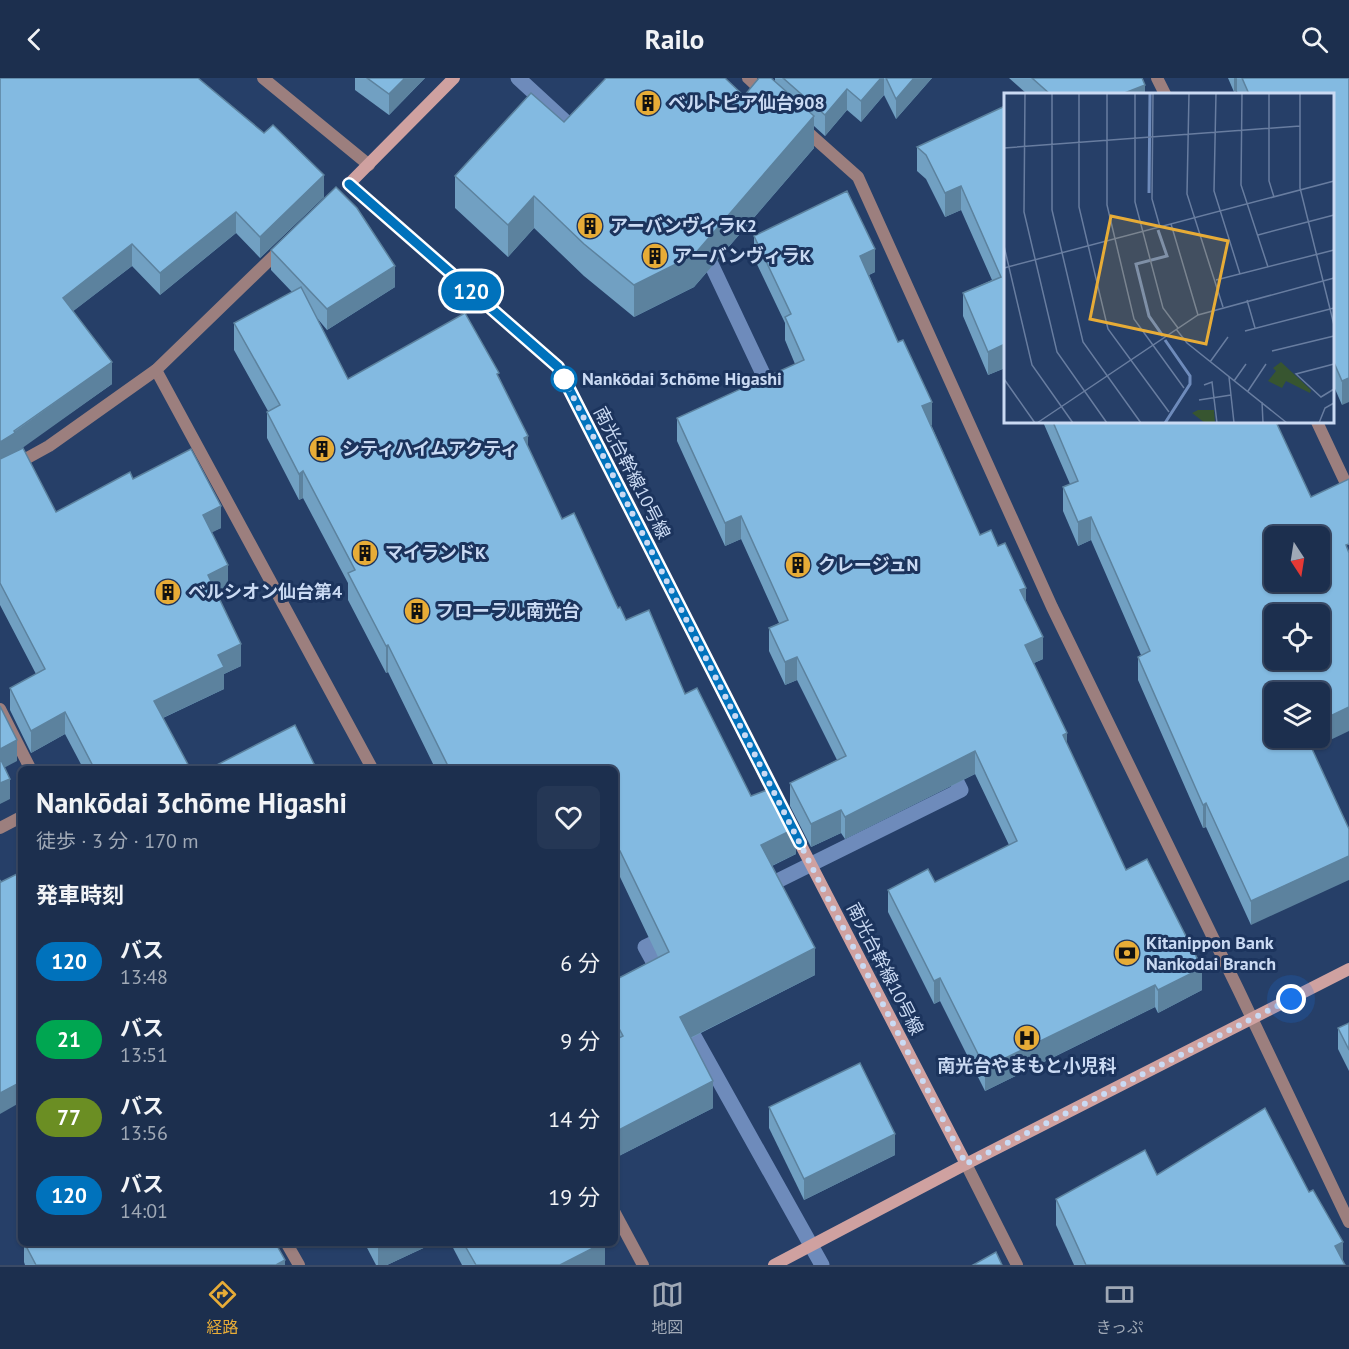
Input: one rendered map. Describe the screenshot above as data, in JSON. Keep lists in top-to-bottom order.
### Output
{
  "streets": {
    "street": ["南光台幹線10号線"]
  },
  "places": {
    "building": [
      "ベルトピア仙台908",
      "アーバンヴィラK2",
      "アーバンヴィラK",
      "シティハイムアクティ",
      "マイランドK",
      "クレージュN",
      "ベルシオン仙台第4",
      "フローラル南光台"
    ],
    "other": ["Nankōdai 3chōme Higashi"],
    "bank": ["Kitanippon Bank Nankodai Branch"],
    "hospital": ["南光台やまもと小児科"]
  },
  "lines": ["bus line 120"],
  "north": "bottom",
  "page": {
    "header": "Railo",
    "on_map": "120",
    "heading": [
      ["Nankōdai 3chōme Higashi", "徒歩 · 3 分 · 170 m"],
      "発車時刻"
    ],
    "list": [
      {
        "mark": "120",
        "name": "バス",
        "note": "13:48",
        "value": "6 分"
      },
      {
        "mark": "21",
        "name": "バス",
        "note": "13:51",
        "value": "9 分"
      },
      {
        "mark": "77",
        "name": "バス",
        "note": "13:56",
        "value": "14 分"
      },
      {
        "mark": "120",
        "name": "バス",
        "note": "14:01",
        "value": "19 分"
      }
    ],
    "tabs": ["経路", "地図", "きっぷ"]
  }
}
